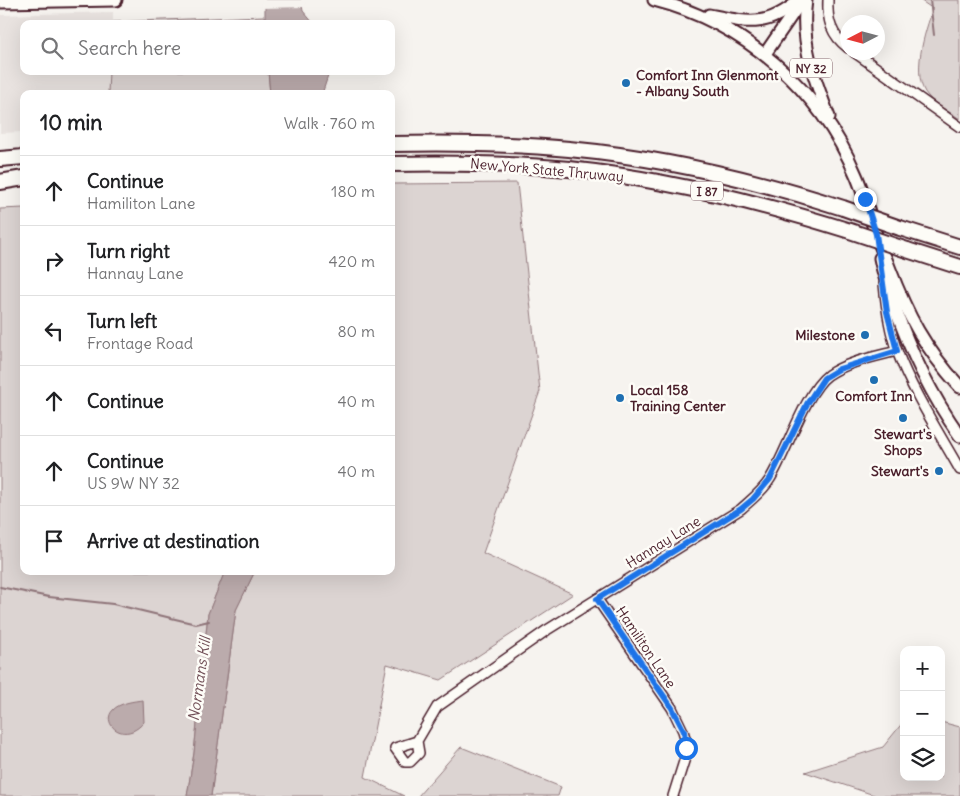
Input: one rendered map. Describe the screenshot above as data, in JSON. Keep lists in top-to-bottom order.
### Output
{
  "streets": {
    "highway": ["New York State Thruway", "I 87"],
    "main road": ["NY 32"],
    "street": ["Hannay Lane", "Hamiliton Lane"]
  },
  "crossings": [
    ["Hannay Lane", "Hamiliton Lane"]
  ],
  "water": ["Normans Kill"],
  "places": [
    "Comfort Inn Glenmont - Albany South",
    "Milestone",
    "Comfort Inn",
    "Local 158 Training Center",
    "Stewart's Shops",
    "Stewart's"
  ],
  "north": "left",
  "page": {
    "search": "Search here",
    "heading": ["10 min", "Walk · 760 m"],
    "list": [
      ["Continue", "Hamiliton Lane", "180 m"],
      ["Turn right", "Hannay Lane", "420 m"],
      ["Turn left", "Frontage Road", "80 m"],
      ["Continue", "40 m"],
      ["Continue", "US 9W NY 32", "40 m"],
      "Arrive at destination"
    ],
    "map_buttons": ["+", "−"]
  }
}
